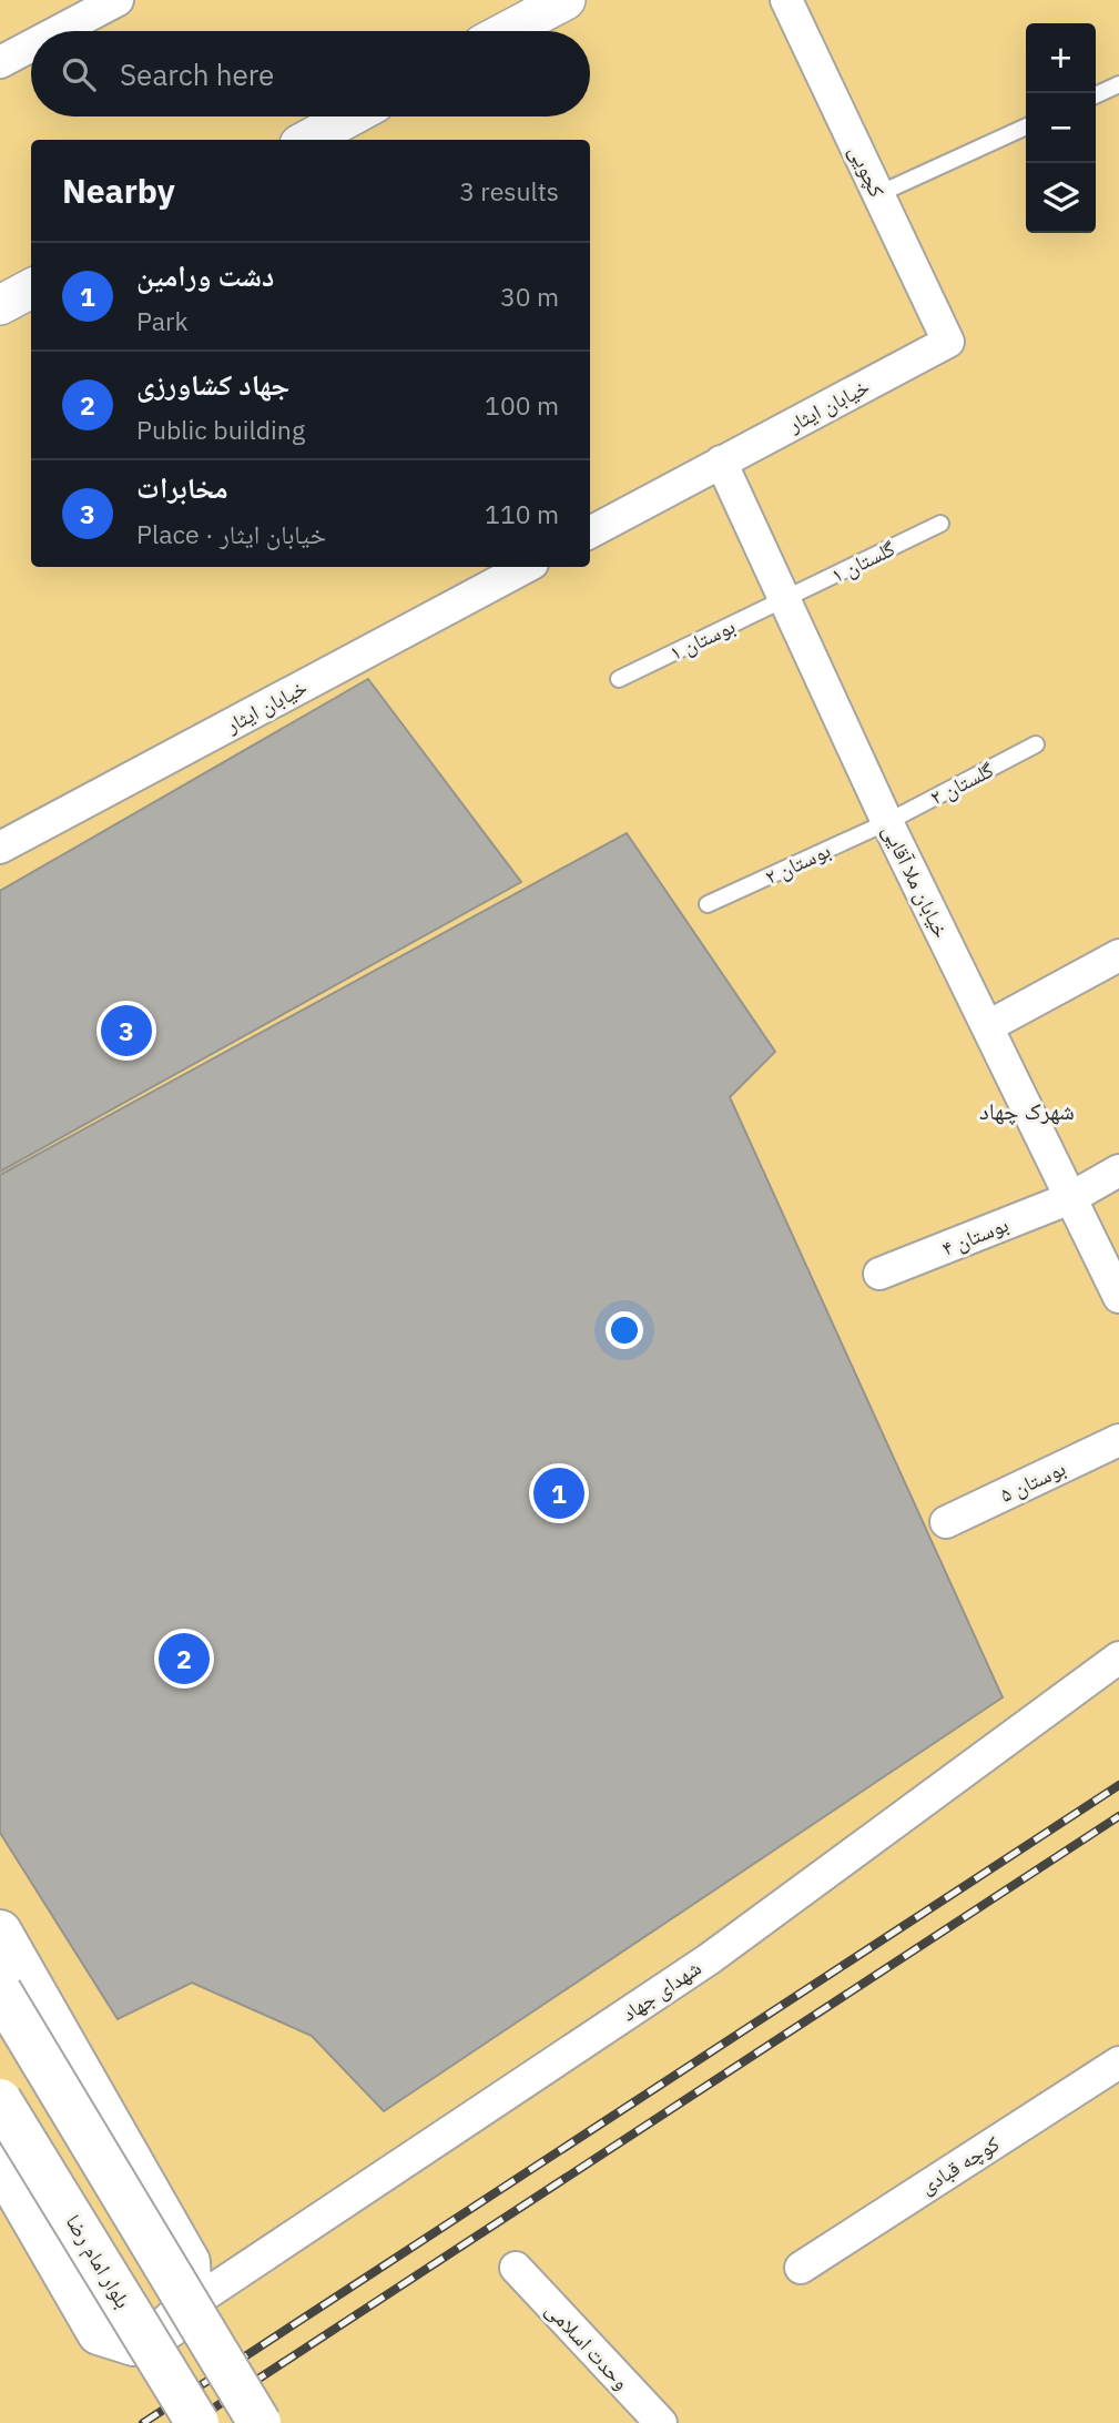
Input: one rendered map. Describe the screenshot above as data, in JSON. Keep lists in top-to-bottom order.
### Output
{
  "streets": {
    "main road": ["بلوار امام رضا"],
    "street": [
      "کچویی",
      "خیابان ایثار",
      "خیابان ملا آقایی",
      "بوستان ۴",
      "بوستان ۵",
      "شهدای جهاد",
      "کوچه قبادی",
      "وحدت اسلامی"
    ],
    "lane": [
      "گلستان ۱",
      "بوستان ۱",
      "گلستان ۲",
      "بوستان ۲"
    ]
  },
  "crossings": [
    ["کچویی", "خیابان ایثار"],
    ["خیابان ایثار", "خیابان ملا آقایی"],
    ["گلستان ۱", "بوستان ۱"],
    ["گلستان ۱", "خیابان ملا آقایی"],
    ["بوستان ۱", "خیابان ملا آقایی"],
    ["گلستان ۲", "بوستان ۲"],
    ["گلستان ۲", "خیابان ملا آقایی"],
    ["بوستان ۲", "خیابان ملا آقایی"],
    ["خیابان ملا آقایی", "بوستان ۴"]
  ],
  "districts": ["شهرک چهاد"],
  "page": {
    "map_buttons": ["+", "−"],
    "search": "Search here",
    "heading": ["Nearby", "3 results"],
    "list": [
      {
        "mark": "1",
        "name": "دشت ورامین",
        "note": "Park",
        "value": "30 m"
      },
      {
        "mark": "2",
        "name": "جهاد کشاورزی",
        "note": "Public building",
        "value": "100 m"
      },
      {
        "mark": "3",
        "name": "مخابرات",
        "note": "Place · خیابان ایثار",
        "value": "110 m"
      }
    ],
    "pins": ["3", "1", "2"]
  }
}
